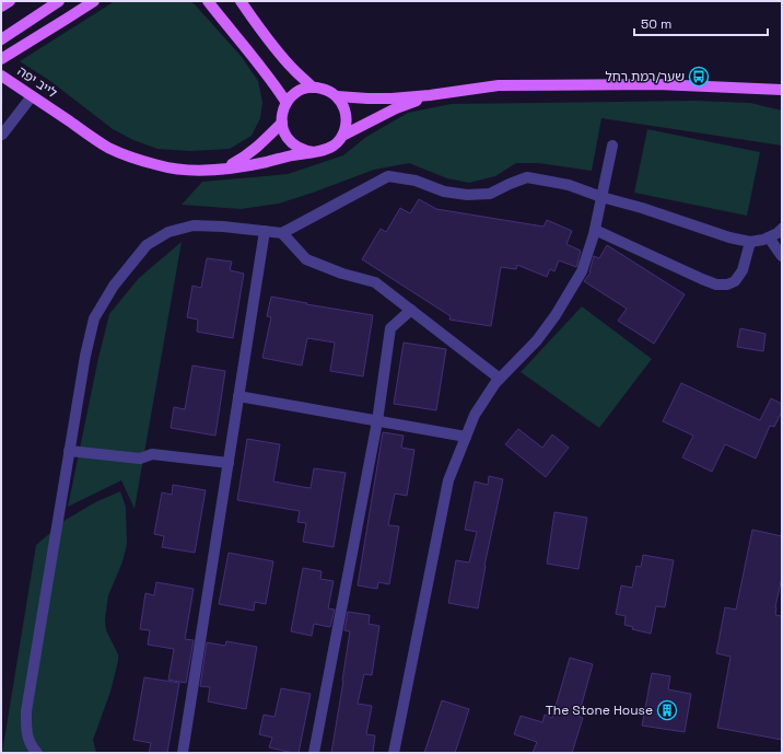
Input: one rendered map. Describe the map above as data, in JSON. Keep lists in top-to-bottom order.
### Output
{
  "streets": {
    "main road": ["לייב יפה"]
  },
  "places": {
    "bus stop": ["שער/רמת רחל"],
    "building": ["The Stone House"]
  },
  "scale_bar": "50 m"
}
